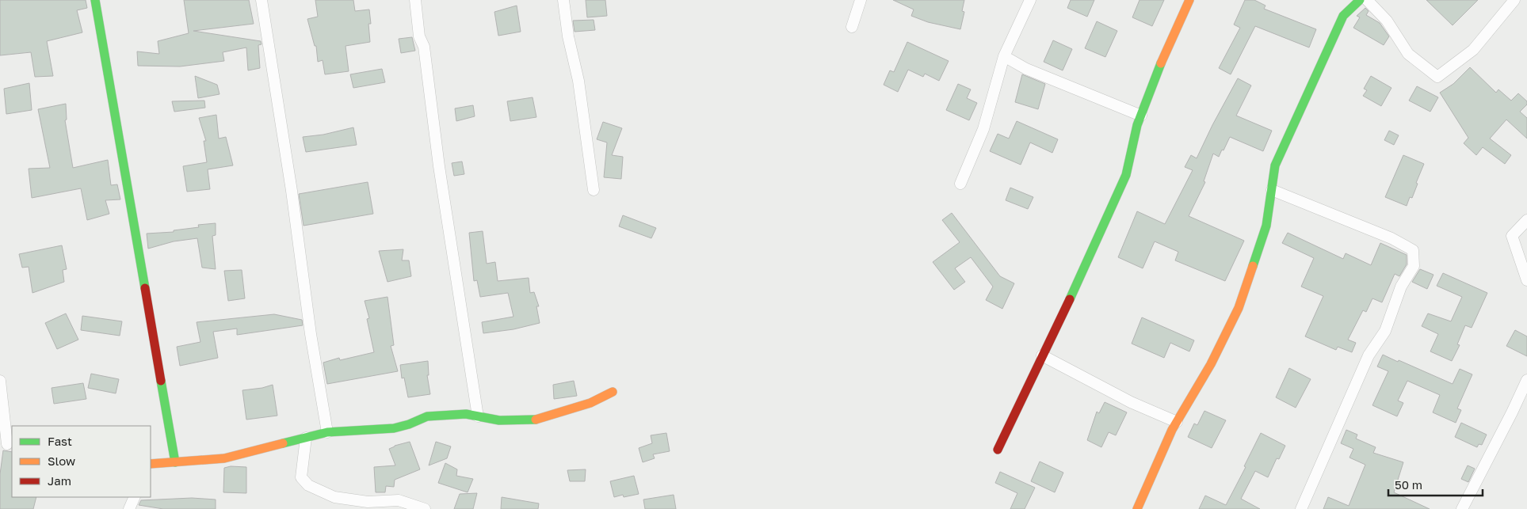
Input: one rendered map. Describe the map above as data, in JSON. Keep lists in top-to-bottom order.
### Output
{
  "legend": ["Fast", "Slow", "Jam"],
  "scale_bar": "50 m"
}
